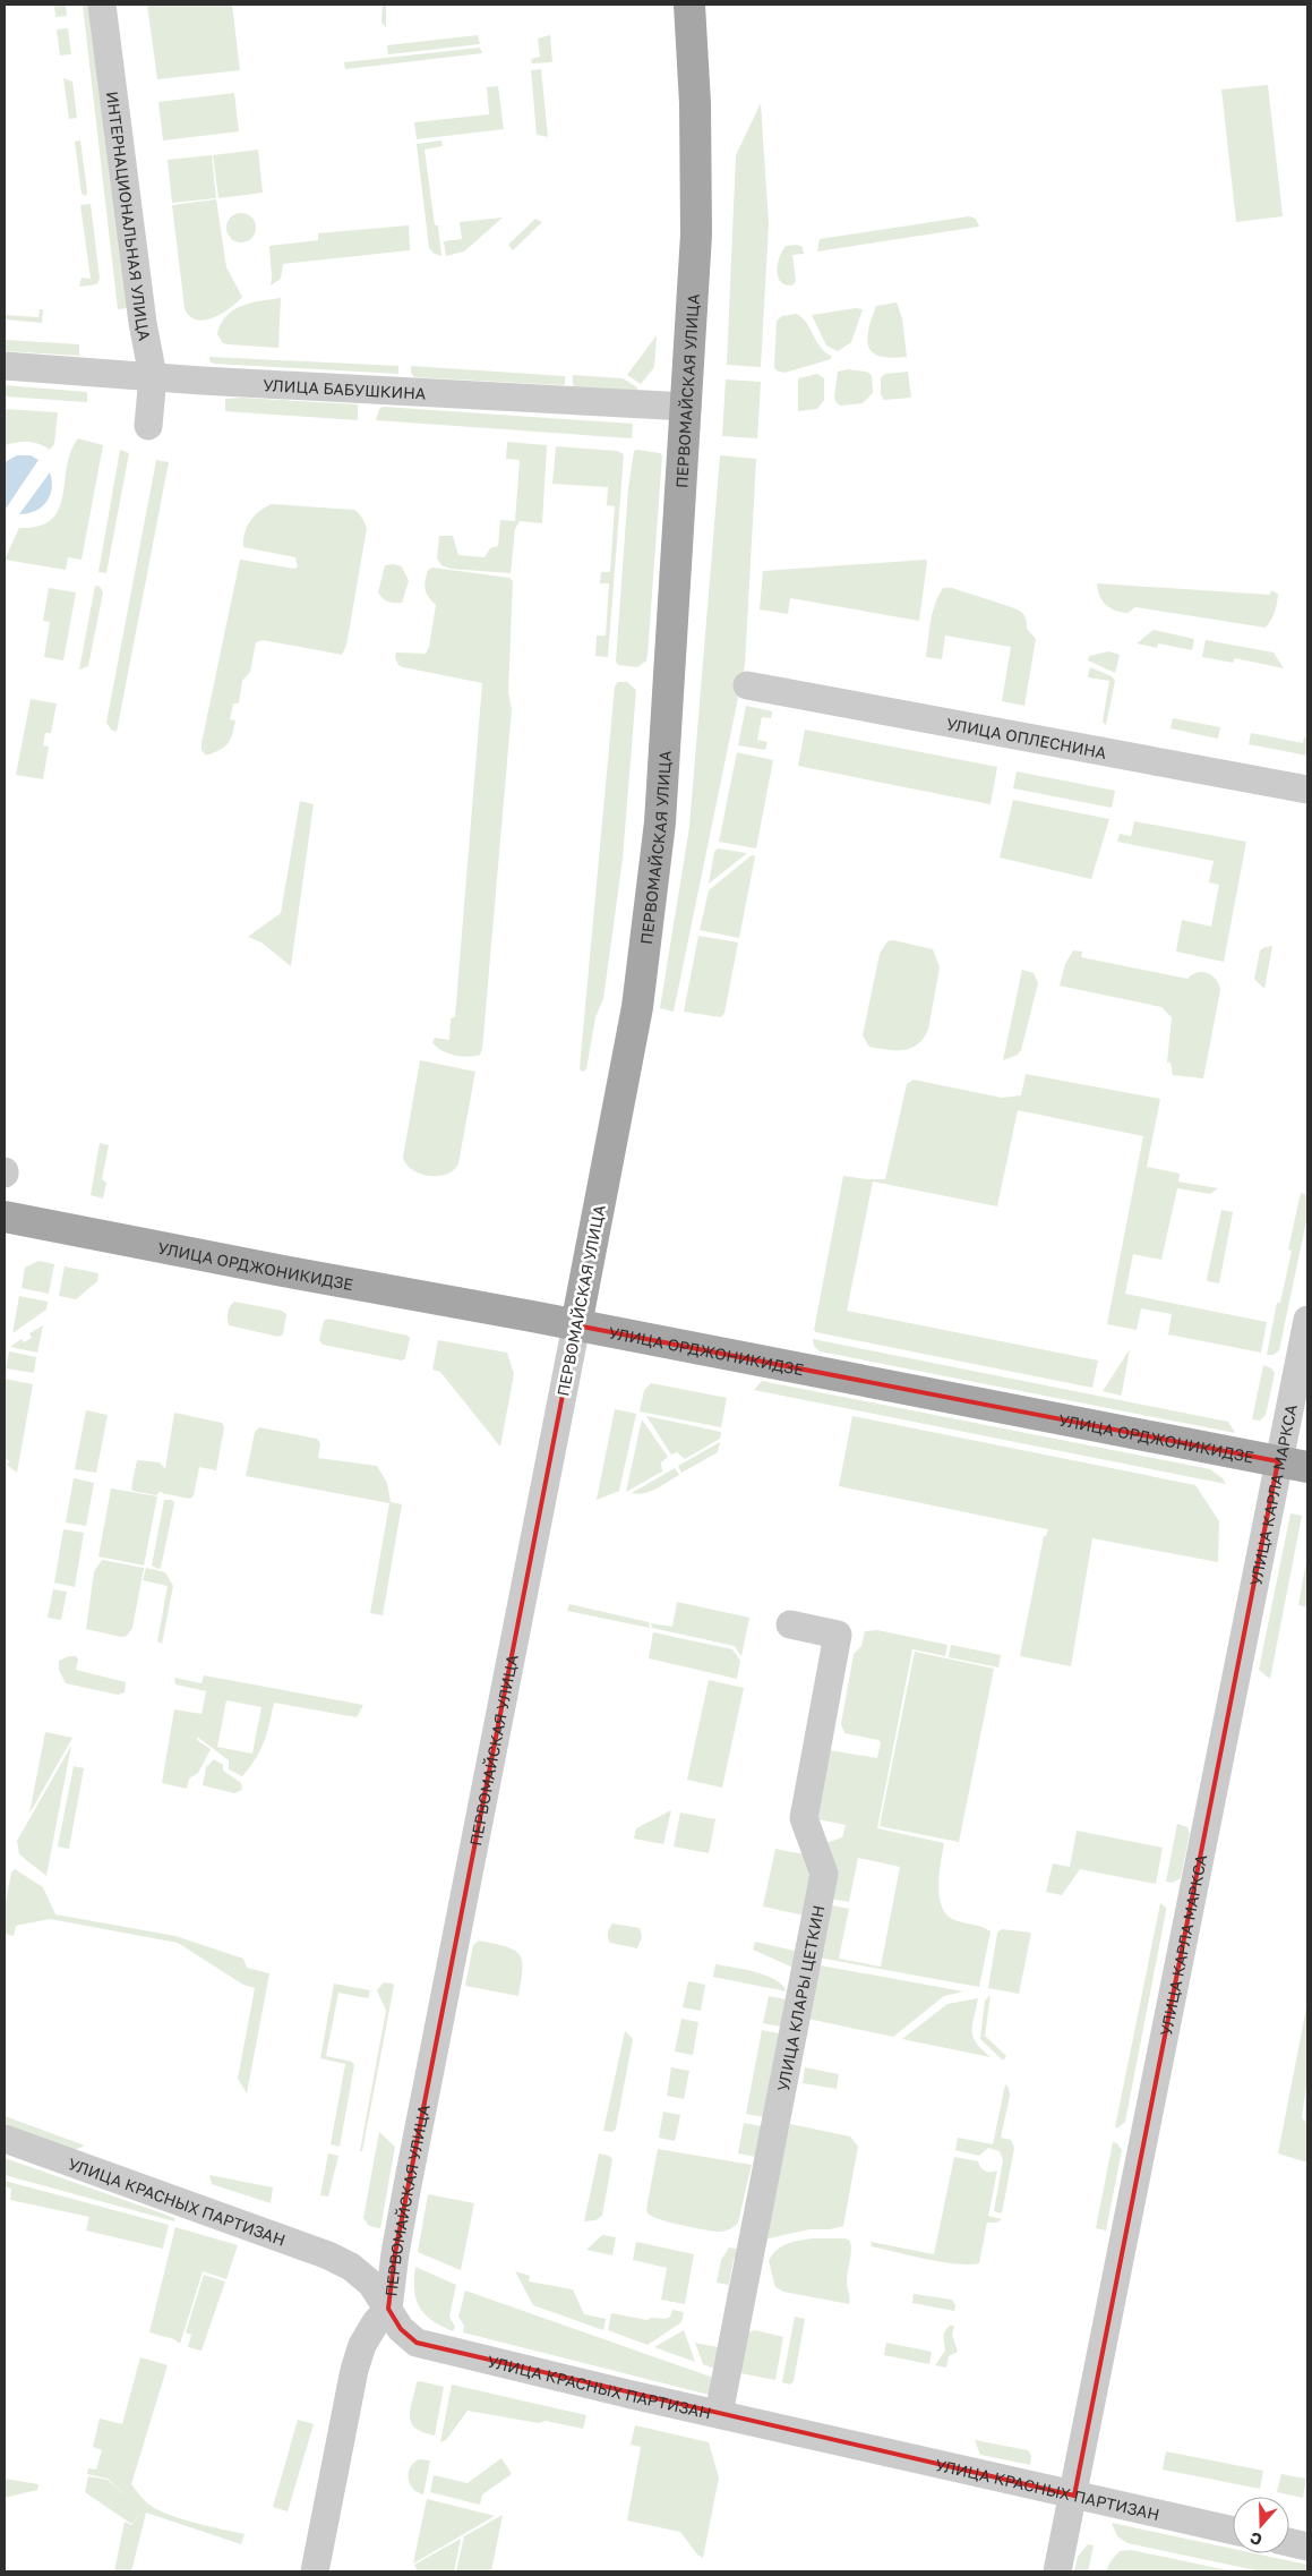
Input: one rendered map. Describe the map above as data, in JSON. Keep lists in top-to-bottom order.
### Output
{
  "streets": {
    "main road": ["ПЕРВОМАЙСКАЯ УЛИЦА", "УЛИЦА ОРДЖОНИКИДЗЕ"],
    "street": [
      "ИНТЕРНАЦИОНАЛЬНАЯ УЛИЦА",
      "УЛИЦА БАБУШКИНА",
      "УЛИЦА ОПЛЕСНИНА",
      "УЛИЦА КАРЛА МАРКСА",
      "УЛИЦА КЛАРЫ ЦЕТКИН",
      "УЛИЦА КРАСНЫХ ПАРТИЗАН"
    ]
  },
  "crossings": [
    ["ИНТЕРНАЦИОНАЛЬНАЯ УЛИЦА", "УЛИЦА БАБУШКИНА"],
    ["УЛИЦА БАБУШКИНА", "ПЕРВОМАЙСКАЯ УЛИЦА"],
    ["ПЕРВОМАЙСКАЯ УЛИЦА", "УЛИЦА ОРДЖОНИКИДЗЕ"],
    ["ПЕРВОМАЙСКАЯ УЛИЦА", "УЛИЦА КРАСНЫХ ПАРТИЗАН"],
    ["УЛИЦА ОРДЖОНИКИДЗЕ", "УЛИЦА КАРЛА МАРКСА"],
    ["УЛИЦА КАРЛА МАРКСА", "УЛИЦА КРАСНЫХ ПАРТИЗАН"],
    ["УЛИЦА КЛАРЫ ЦЕТКИН", "УЛИЦА КРАСНЫХ ПАРТИЗАН"]
  ],
  "north": "bottom"
}
